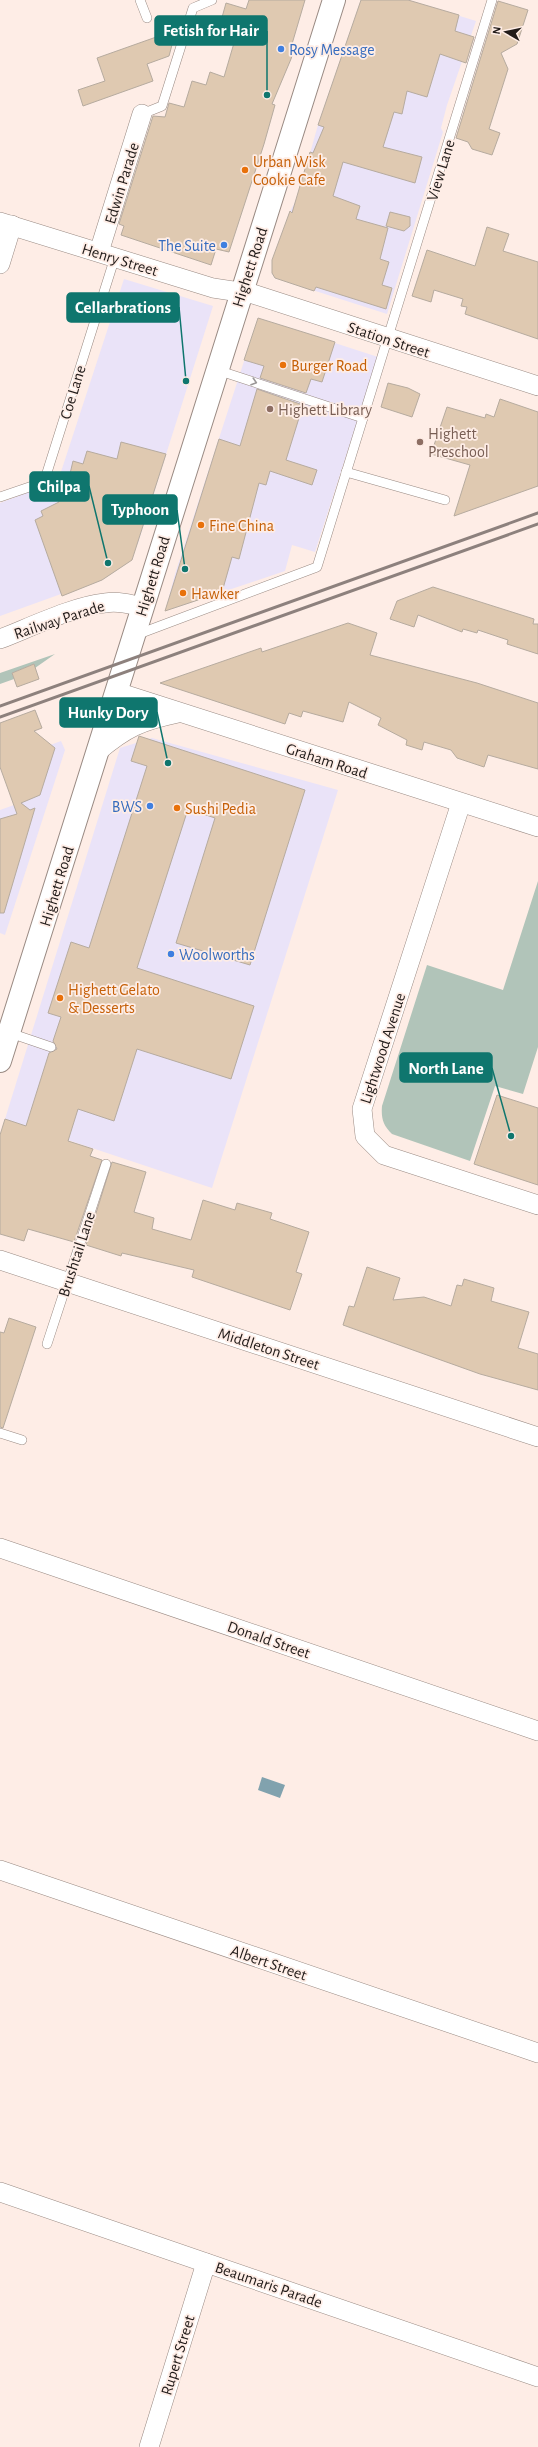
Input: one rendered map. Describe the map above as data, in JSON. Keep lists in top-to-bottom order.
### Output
{
  "streets": {
    "street": [
      "Edwin Parade",
      "Henry Street",
      "Highett Road",
      "Station Street",
      "Railway Parade",
      "Graham Road",
      "Lightwood Avenue",
      "Middleton Street",
      "Donald Street",
      "Albert Street",
      "Beaumaris Parade",
      "Rupert Street"
    ],
    "lane": ["View Lane", "Coe Lane", "Brushtail Lane"]
  },
  "crossings": [
    ["View Lane", "Highett Road"],
    ["View Lane", "Station Street"],
    ["Edwin Parade", "Henry Street"],
    ["Edwin Parade", "Coe Lane"],
    ["Henry Street", "Highett Road"],
    ["Henry Street", "Station Street"],
    ["Henry Street", "Coe Lane"],
    ["Highett Road", "Station Street"],
    ["Highett Road", "Railway Parade"],
    ["Highett Road", "Graham Road"],
    ["Graham Road", "Lightwood Avenue"],
    ["Brushtail Lane", "Middleton Street"],
    ["Beaumaris Parade", "Rupert Street"]
  ],
  "places": [
    "Rosy Message",
    "Fetish for Hair",
    "Urban Wisk Cookie Cafe",
    "The Suite",
    "Burger Road",
    "Cellarbrations",
    "Highett Library",
    "Highett Preschool",
    "Fine China",
    "Chilpa",
    "Typhoon",
    "Hawker",
    "Hunky Dory",
    "BWS",
    "Sushi Pedia",
    "Woolworths",
    "Highett Gelato & Desserts",
    "North Lane"
  ],
  "north": "left"
}
